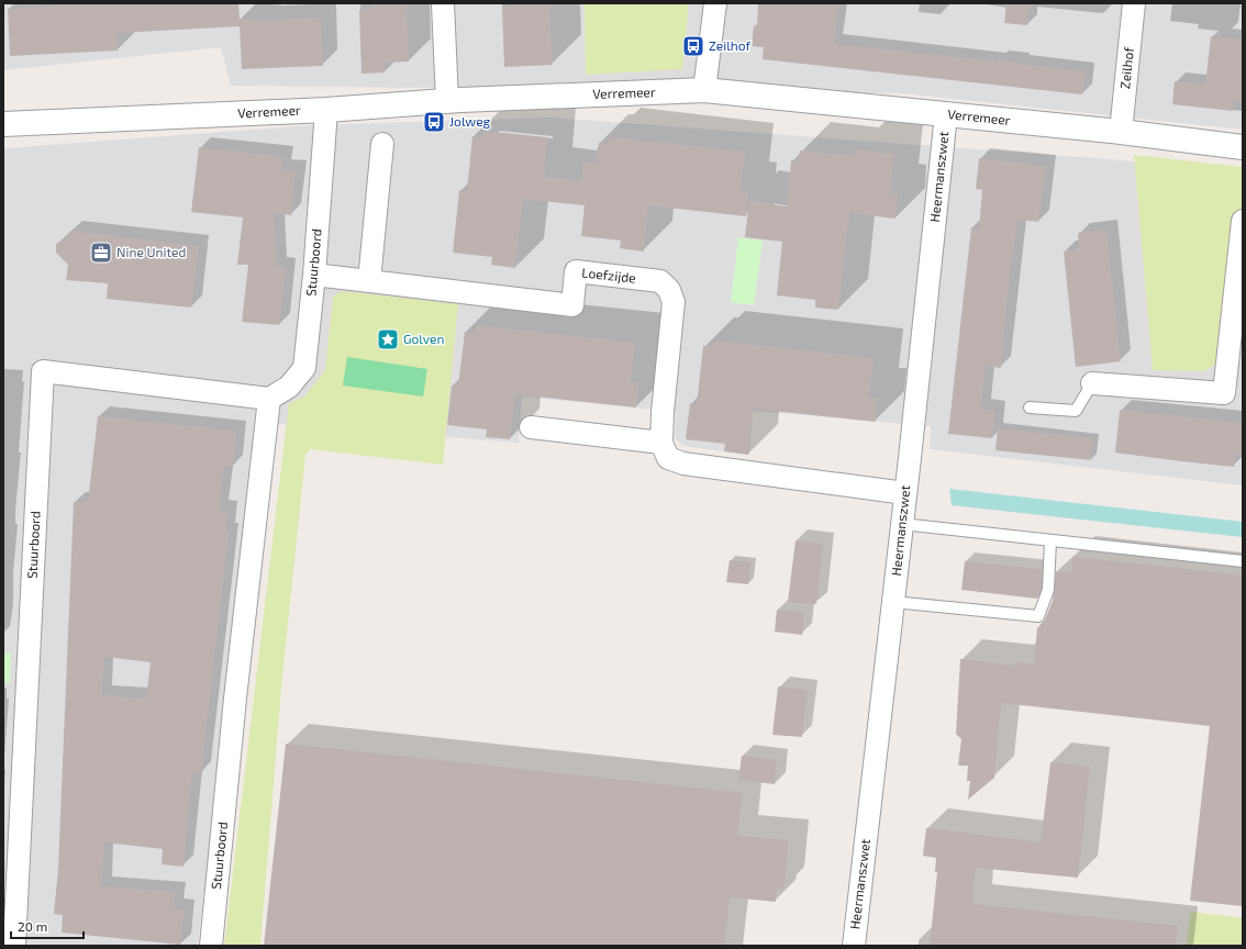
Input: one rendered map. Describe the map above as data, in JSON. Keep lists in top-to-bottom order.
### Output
{
  "streets": {
    "street": [
      "Zeilhof",
      "Verremeer",
      "Heermanszwet",
      "Stuurboord",
      "Loefzijde"
    ]
  },
  "crossings": [
    ["Zeilhof", "Verremeer"],
    ["Verremeer", "Heermanszwet"],
    ["Verremeer", "Stuurboord"],
    ["Stuurboord", "Loefzijde"]
  ],
  "places": {
    "bus stop": ["Zeilhof", "Jolweg"],
    "office": ["Nine United"],
    "place": ["Golven"]
  },
  "scale_bar": "20 m"
}
